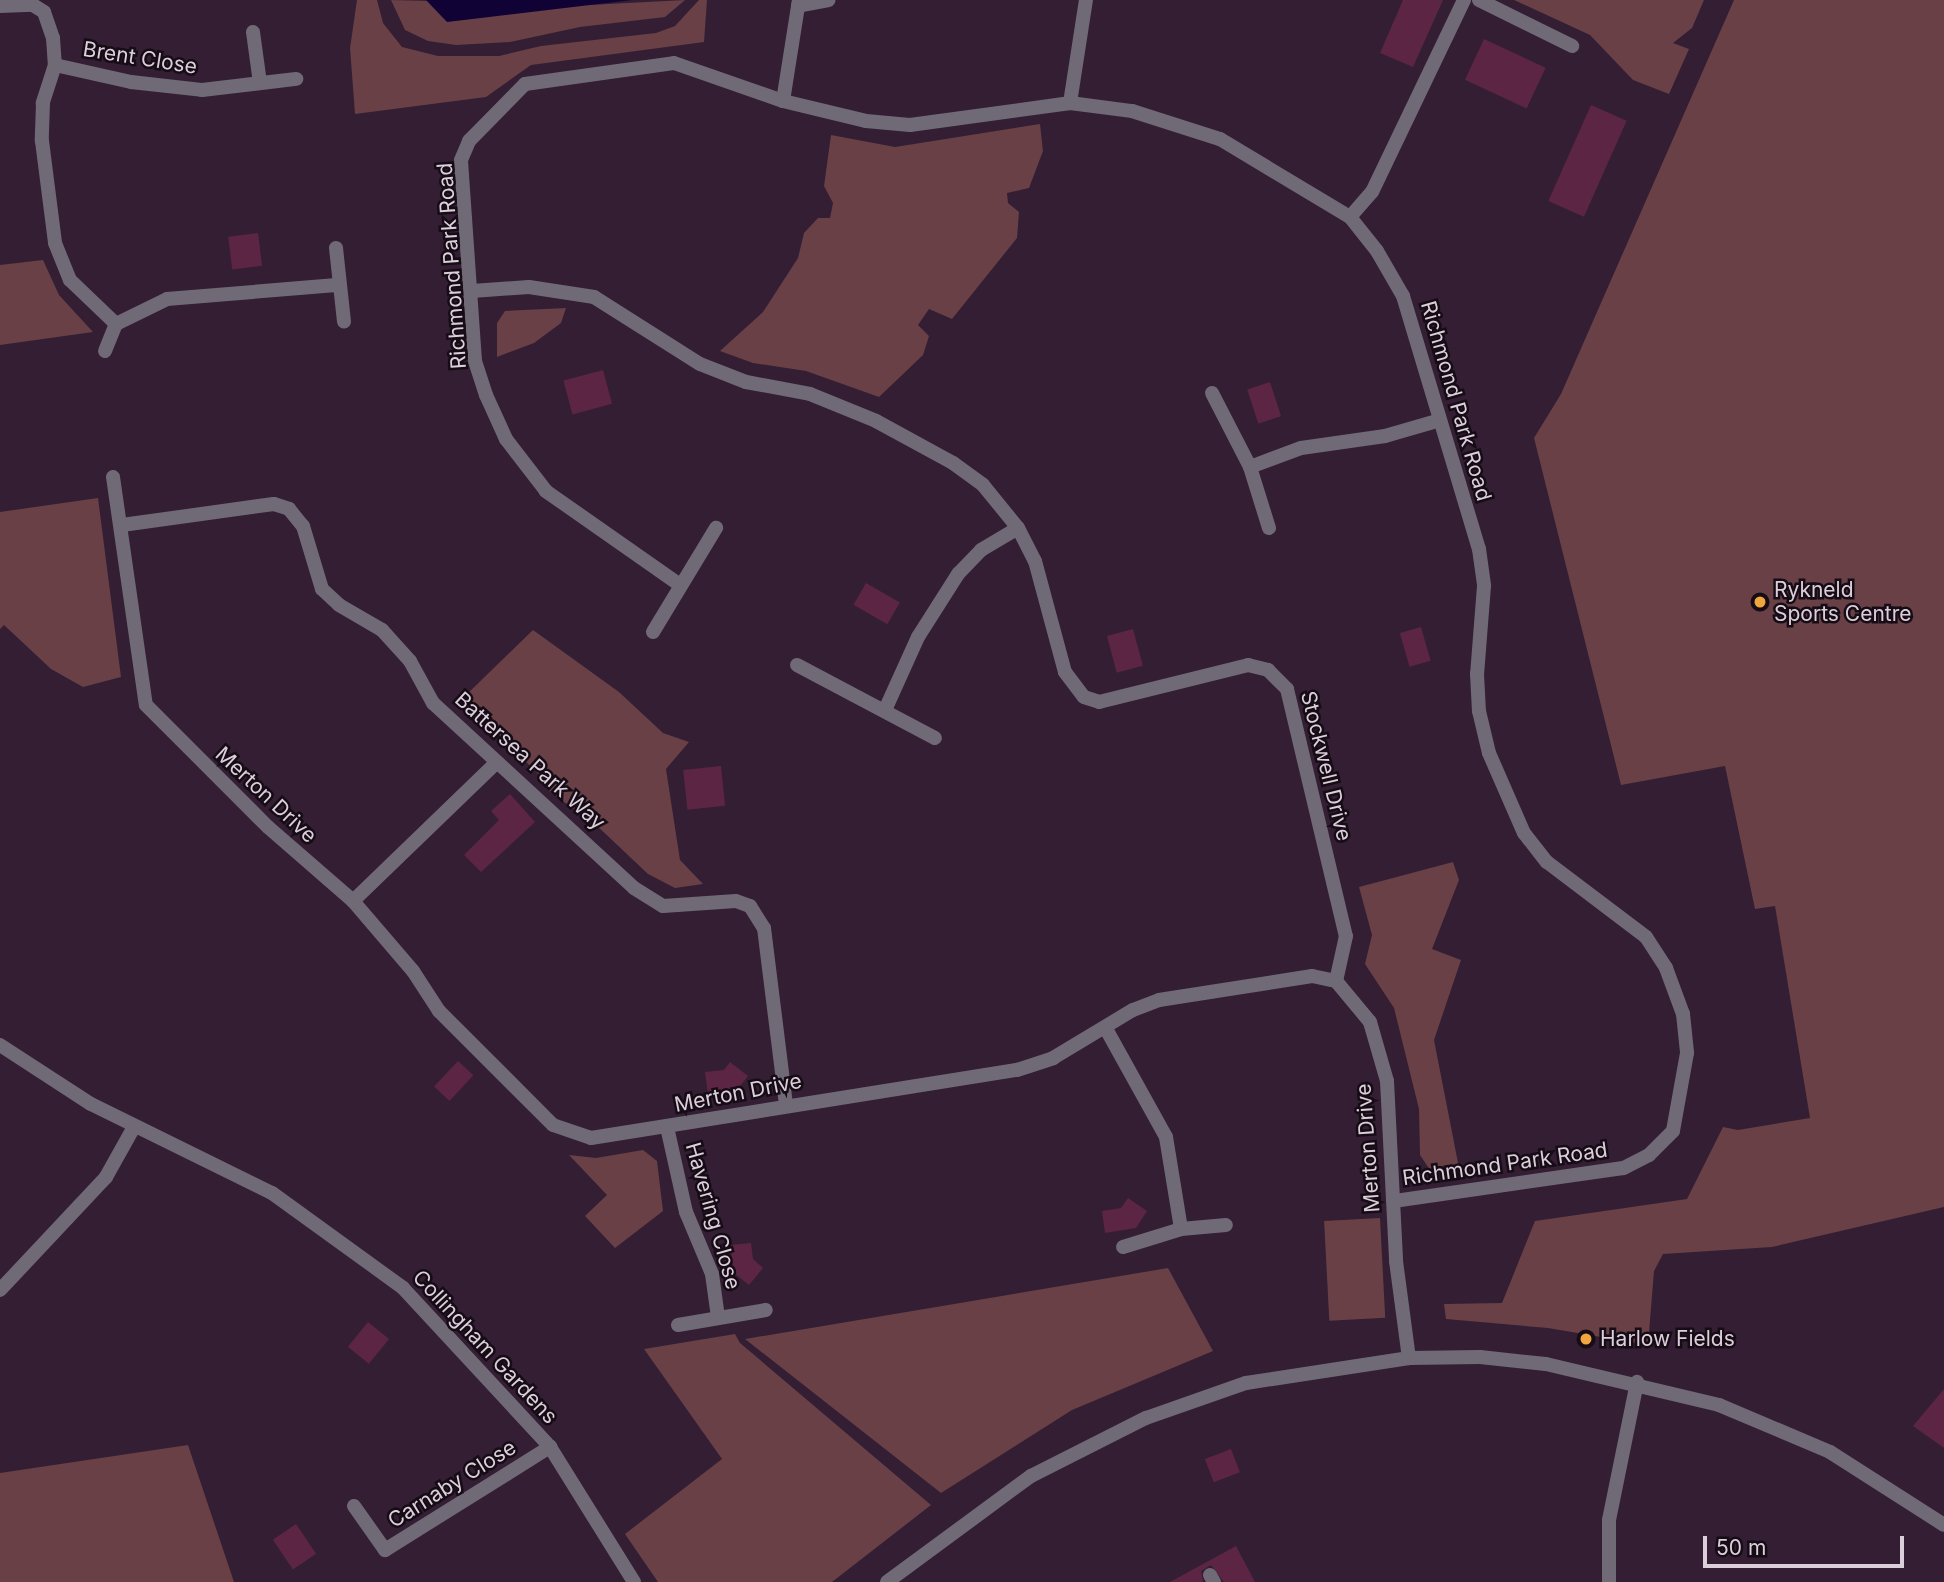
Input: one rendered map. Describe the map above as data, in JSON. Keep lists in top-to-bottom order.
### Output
{
  "streets": {
    "street": [
      "Brent Close",
      "Richmond Park Road",
      "Battersea Park Way",
      "Stockwell Drive",
      "Merton Drive",
      "Havering Close",
      "Collingham Gardens",
      "Carnaby Close"
    ]
  },
  "crossings": [
    ["Richmond Park Road", "Stockwell Drive"],
    ["Richmond Park Road", "Merton Drive"],
    ["Battersea Park Way", "Merton Drive"],
    ["Stockwell Drive", "Merton Drive"],
    ["Merton Drive", "Havering Close"],
    ["Collingham Gardens", "Carnaby Close"]
  ],
  "places": ["Rykneld Sports Centre", "Harlow Fields"],
  "scale_bar": "50 m"
}
